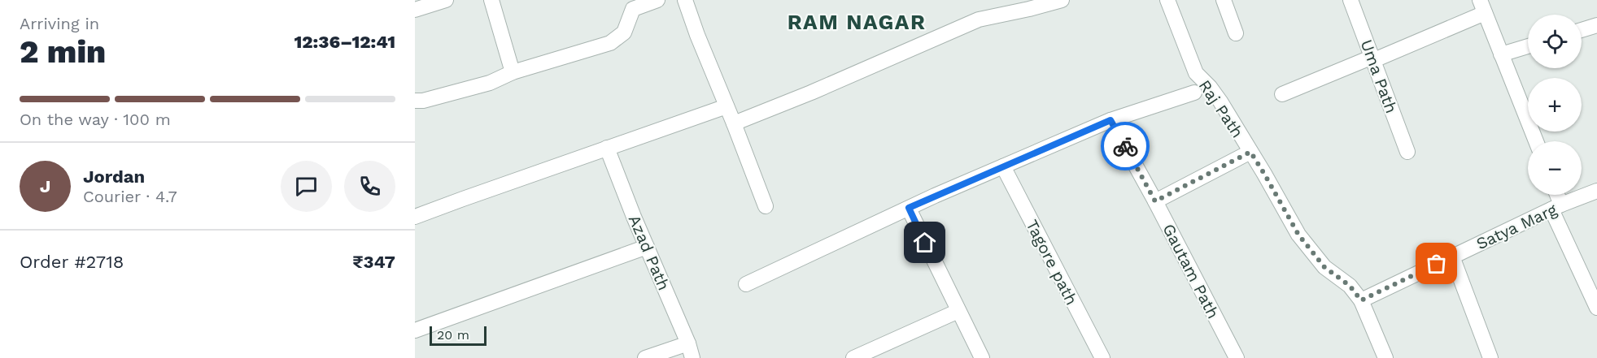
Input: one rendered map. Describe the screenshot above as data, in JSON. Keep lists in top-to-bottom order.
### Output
{
  "streets": {
    "street": [
      "Uma Path",
      "Raj Path",
      "Satya Marg",
      "Azad Path",
      "Tagore path",
      "Gautam Path"
    ]
  },
  "crossings": [
    ["Raj Path", "Satya Marg"]
  ],
  "districts": ["RAM NAGAR"],
  "scale_bar": "20 m",
  "page": {
    "heading": ["2 min", "Arriving in", "12:36–12:41"],
    "panel": [
      "Jordan",
      "Courier · 4.7",
      "Order #2718",
      "₹347"
    ],
    "map_buttons": ["+", "−"],
    "bar": "On the way · 100 m",
    "round": "J",
    "scale": "20 m"
  }
}
